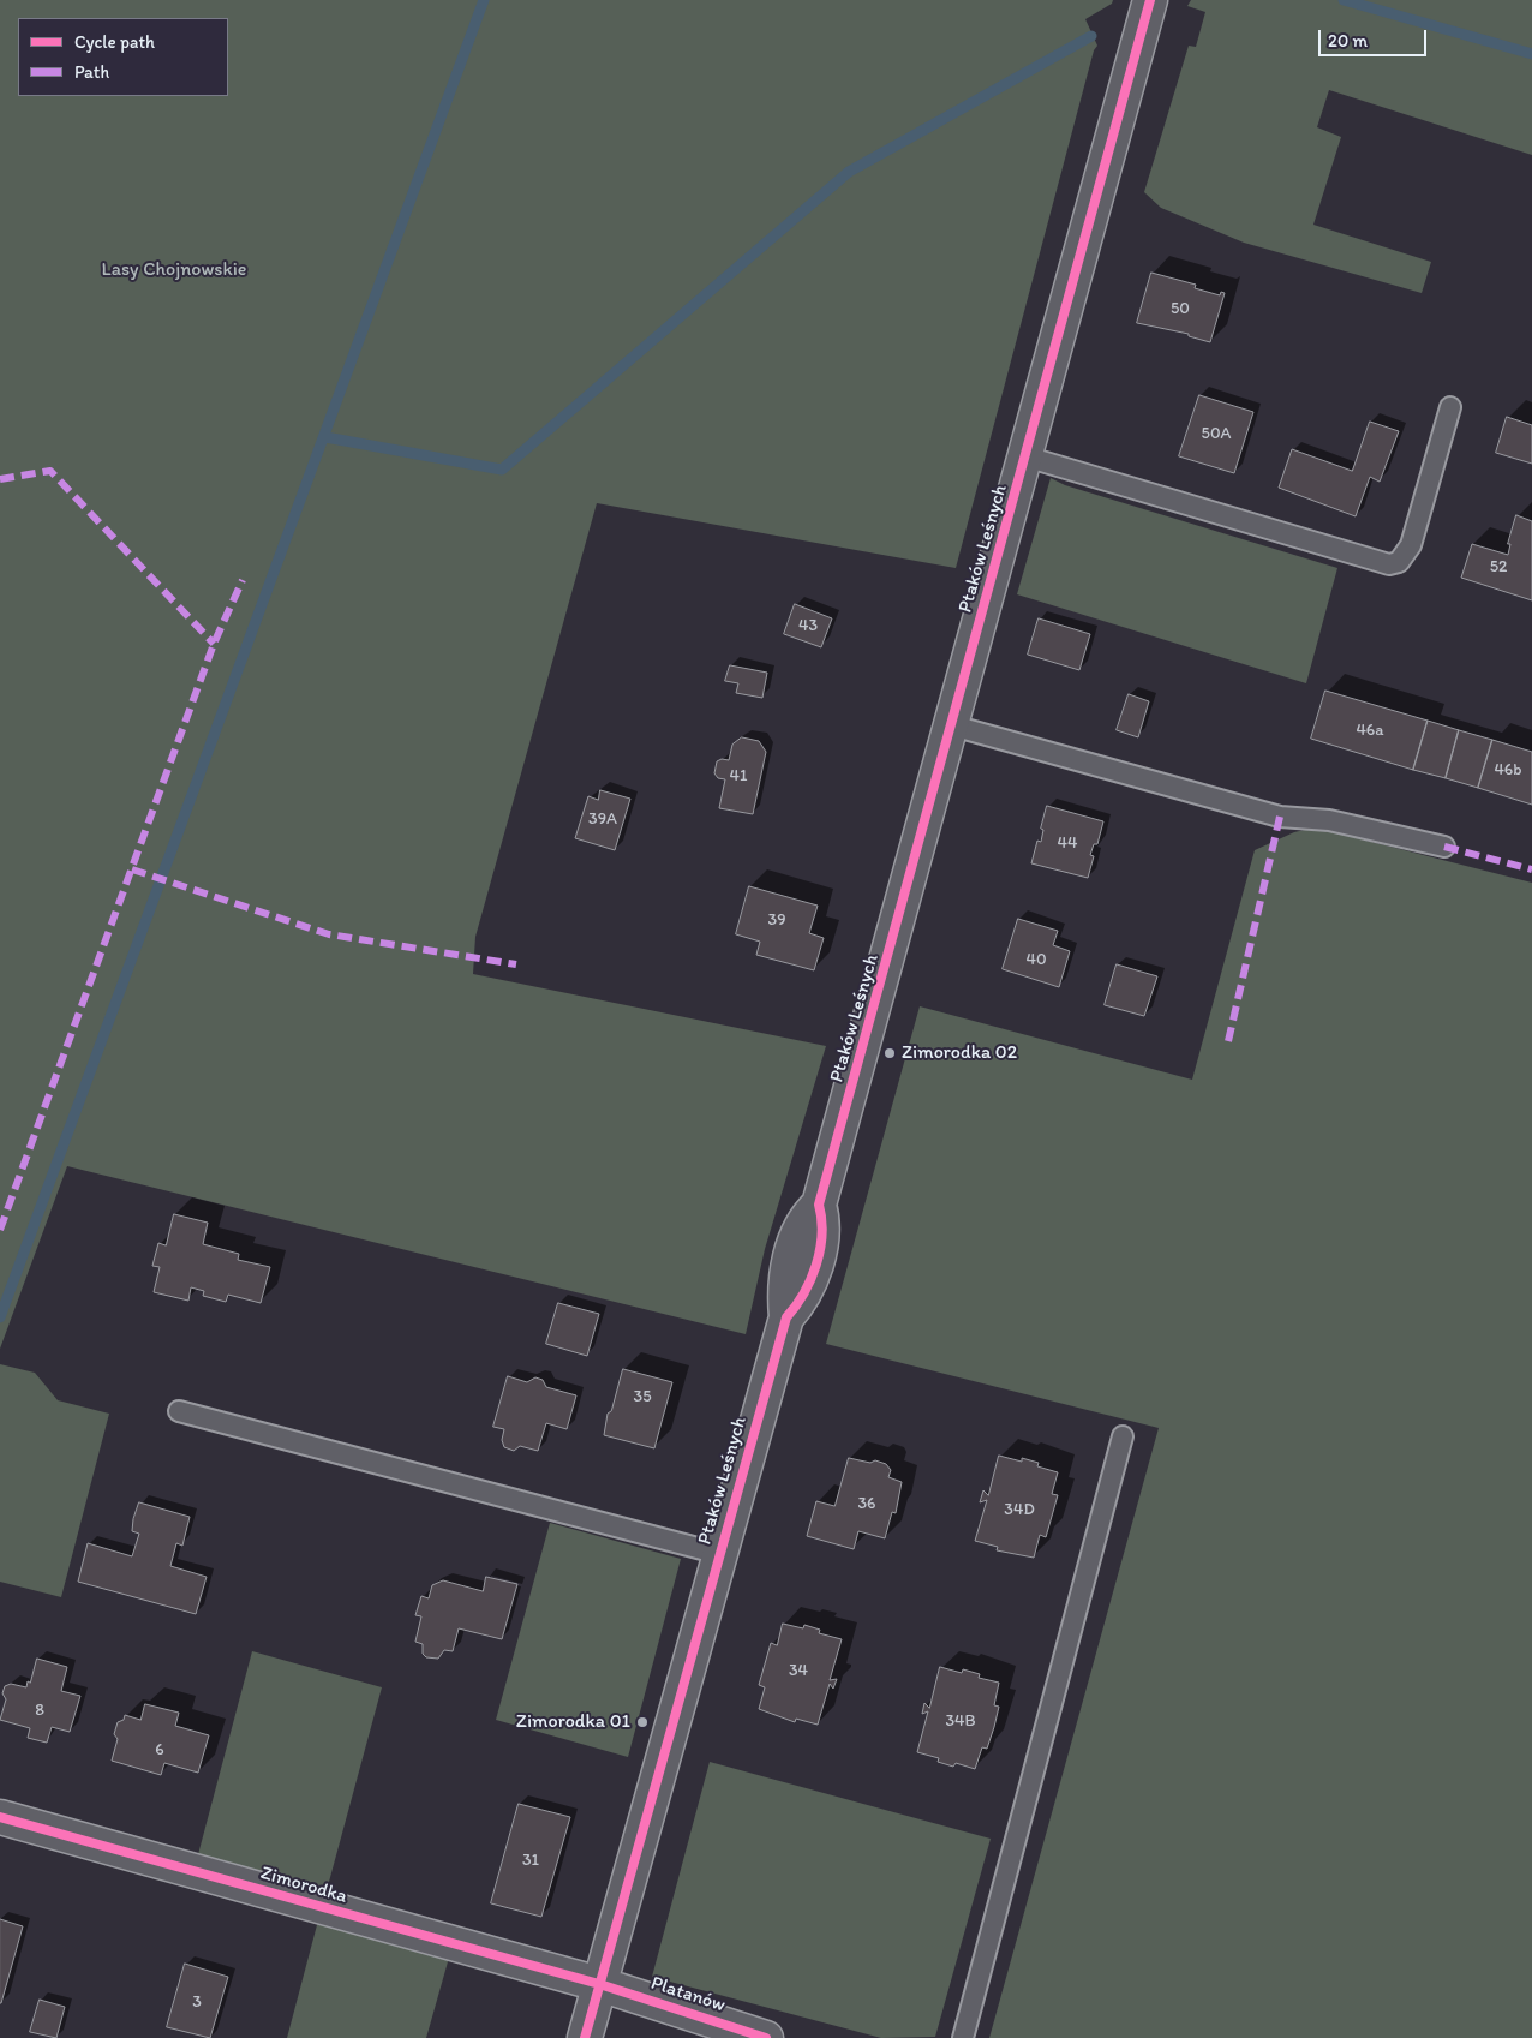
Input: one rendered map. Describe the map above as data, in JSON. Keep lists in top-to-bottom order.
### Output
{
  "streets": {
    "street": ["Ptaków Leśnych", "Zimorodka", "Platanów"]
  },
  "crossings": [
    ["Ptaków Leśnych", "Zimorodka"],
    ["Ptaków Leśnych", "Platanów"],
    ["Zimorodka", "Platanów"]
  ],
  "parks": ["Lasy Chojnowskie"],
  "places": ["Zimorodka 02", "Zimorodka 01"],
  "house_numbers": [
    "50",
    "50A",
    "52",
    "43",
    "46a",
    "46b",
    "41",
    "39A",
    "44",
    "39",
    "40",
    "35",
    "36",
    "34D",
    "34",
    "8",
    "34B",
    "6",
    "31",
    "3"
  ],
  "legend": ["Cycle path", "Path"],
  "scale_bar": "20 m"
}
